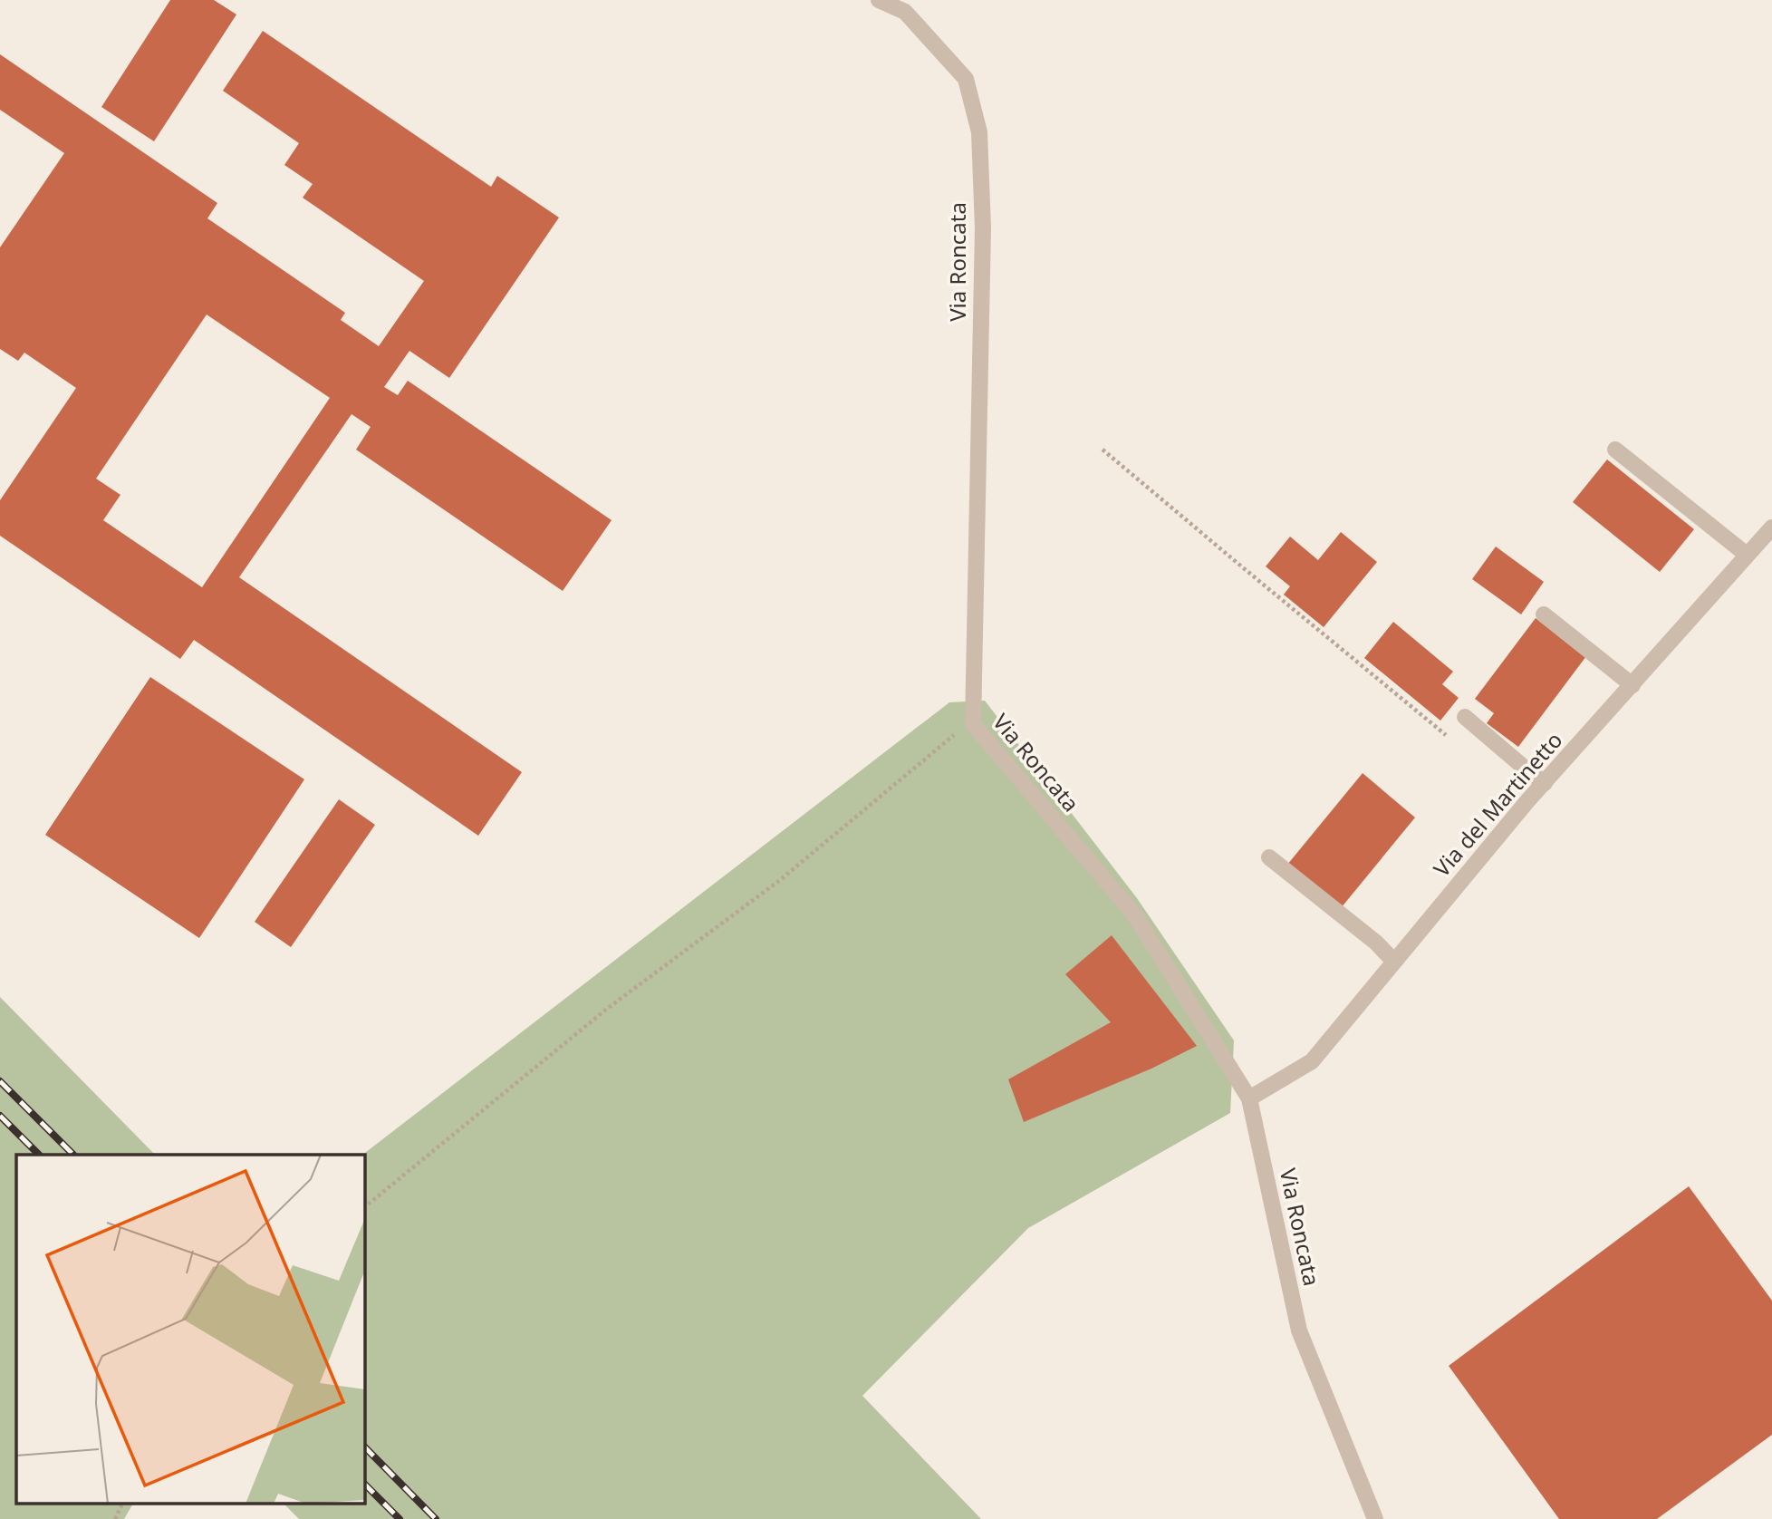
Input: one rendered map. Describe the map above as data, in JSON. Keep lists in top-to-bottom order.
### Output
{
  "streets": {
    "street": ["Via Roncata", "Via del Martinetto"]
  },
  "crossings": [
    ["Via Roncata", "Via del Martinetto"]
  ]
}
